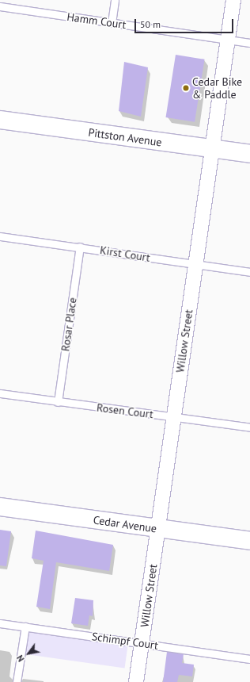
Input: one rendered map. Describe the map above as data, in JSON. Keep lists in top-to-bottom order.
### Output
{
  "streets": {
    "main road": ["Pittston Avenue", "Cedar Avenue"],
    "street": ["Willow Street"],
    "lane": [
      "Hamm Court",
      "Kirst Court",
      "Rosar Place",
      "Rosen Court",
      "Schimpf Court"
    ]
  },
  "crossings": [
    ["Hamm Court", "Willow Street"],
    ["Pittston Avenue", "Willow Street"],
    ["Kirst Court", "Rosar Place"],
    ["Kirst Court", "Willow Street"],
    ["Rosar Place", "Rosen Court"],
    ["Willow Street", "Rosen Court"],
    ["Willow Street", "Cedar Avenue"],
    ["Willow Street", "Schimpf Court"]
  ],
  "places": ["Cedar Bike & Paddle"],
  "scale_bar": "50 m",
  "north": "bottom left"
}
